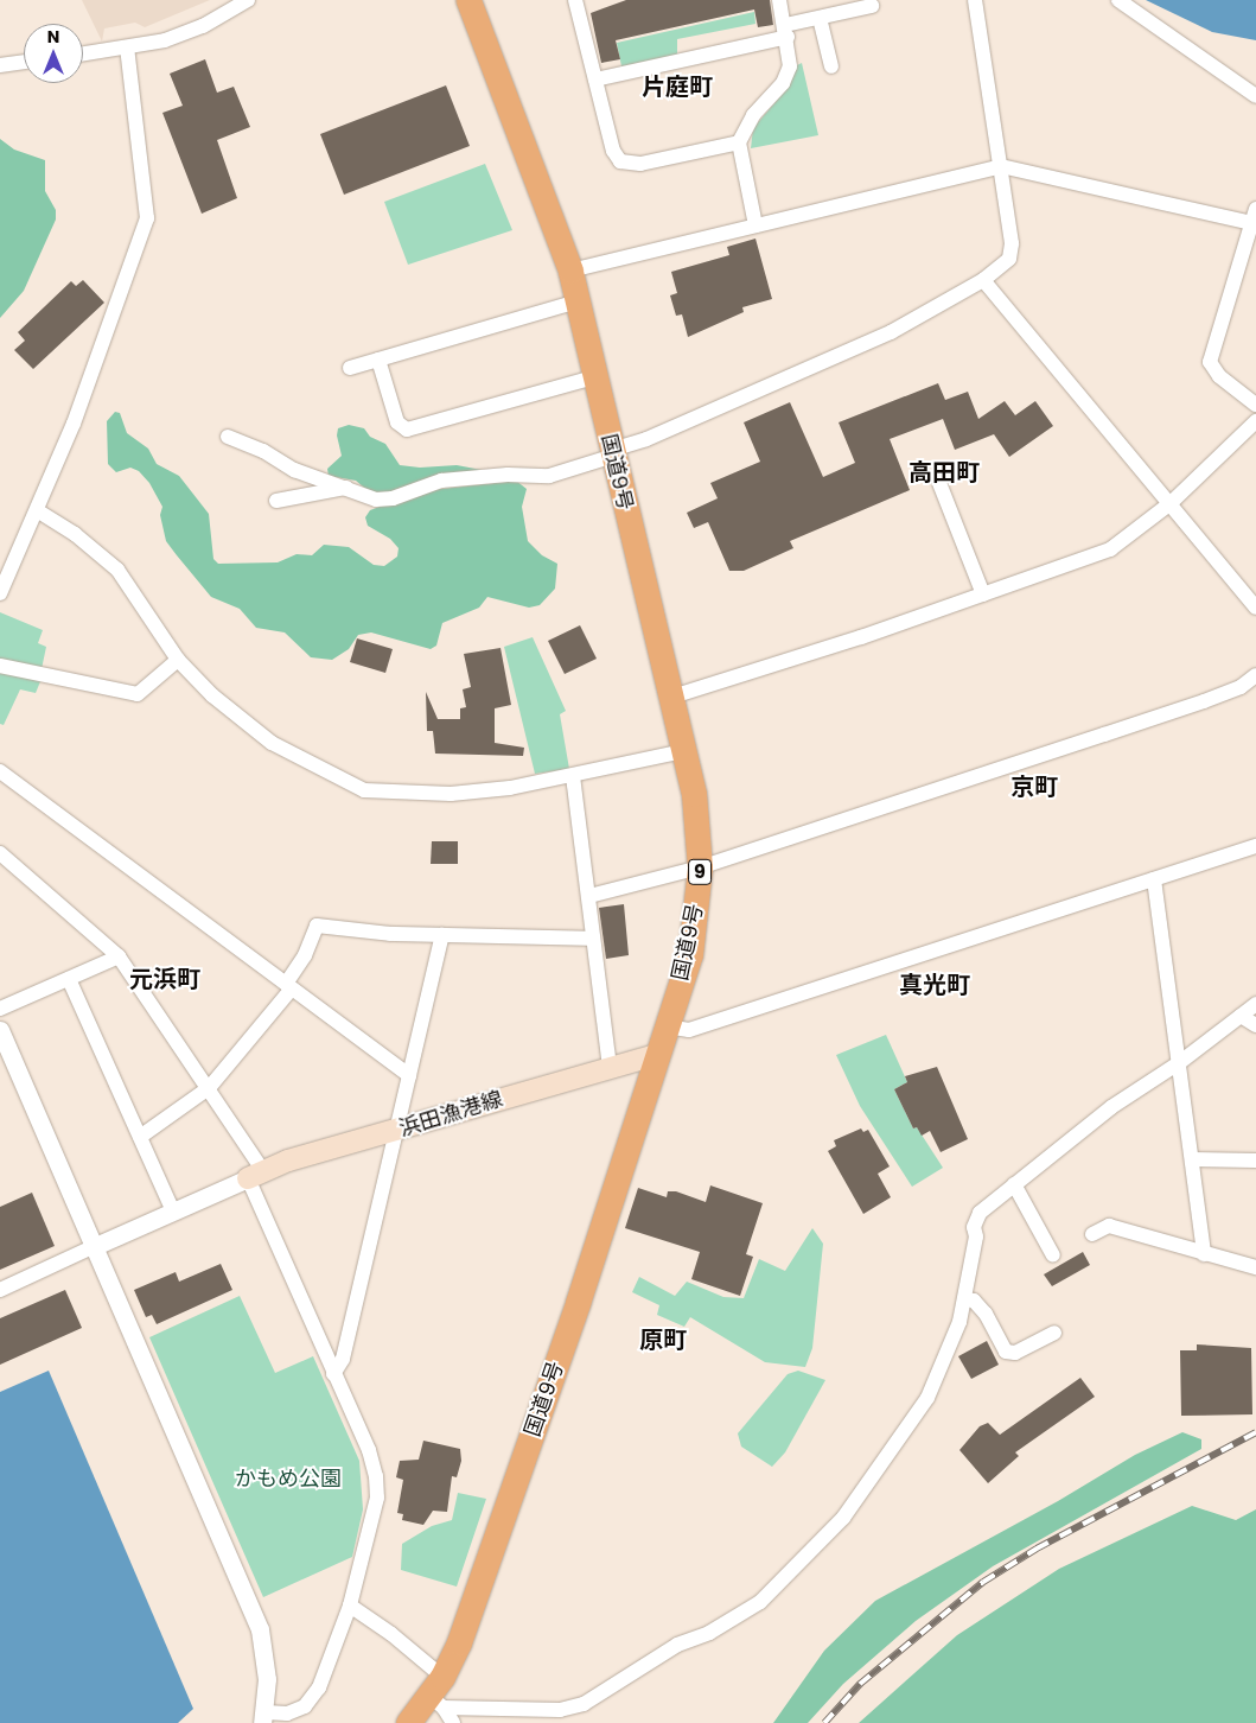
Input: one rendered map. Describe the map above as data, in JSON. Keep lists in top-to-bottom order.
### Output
{
  "streets": {
    "highway": ["国道9号", "9"],
    "main road": ["浜田漁港線"]
  },
  "crossings": [
    ["国道9号", "浜田漁港線"]
  ],
  "districts": [
    "片庭町",
    "高田町",
    "京町",
    "元浜町",
    "真光町",
    "原町"
  ],
  "parks": ["かもめ公園"],
  "north": "top"
}
